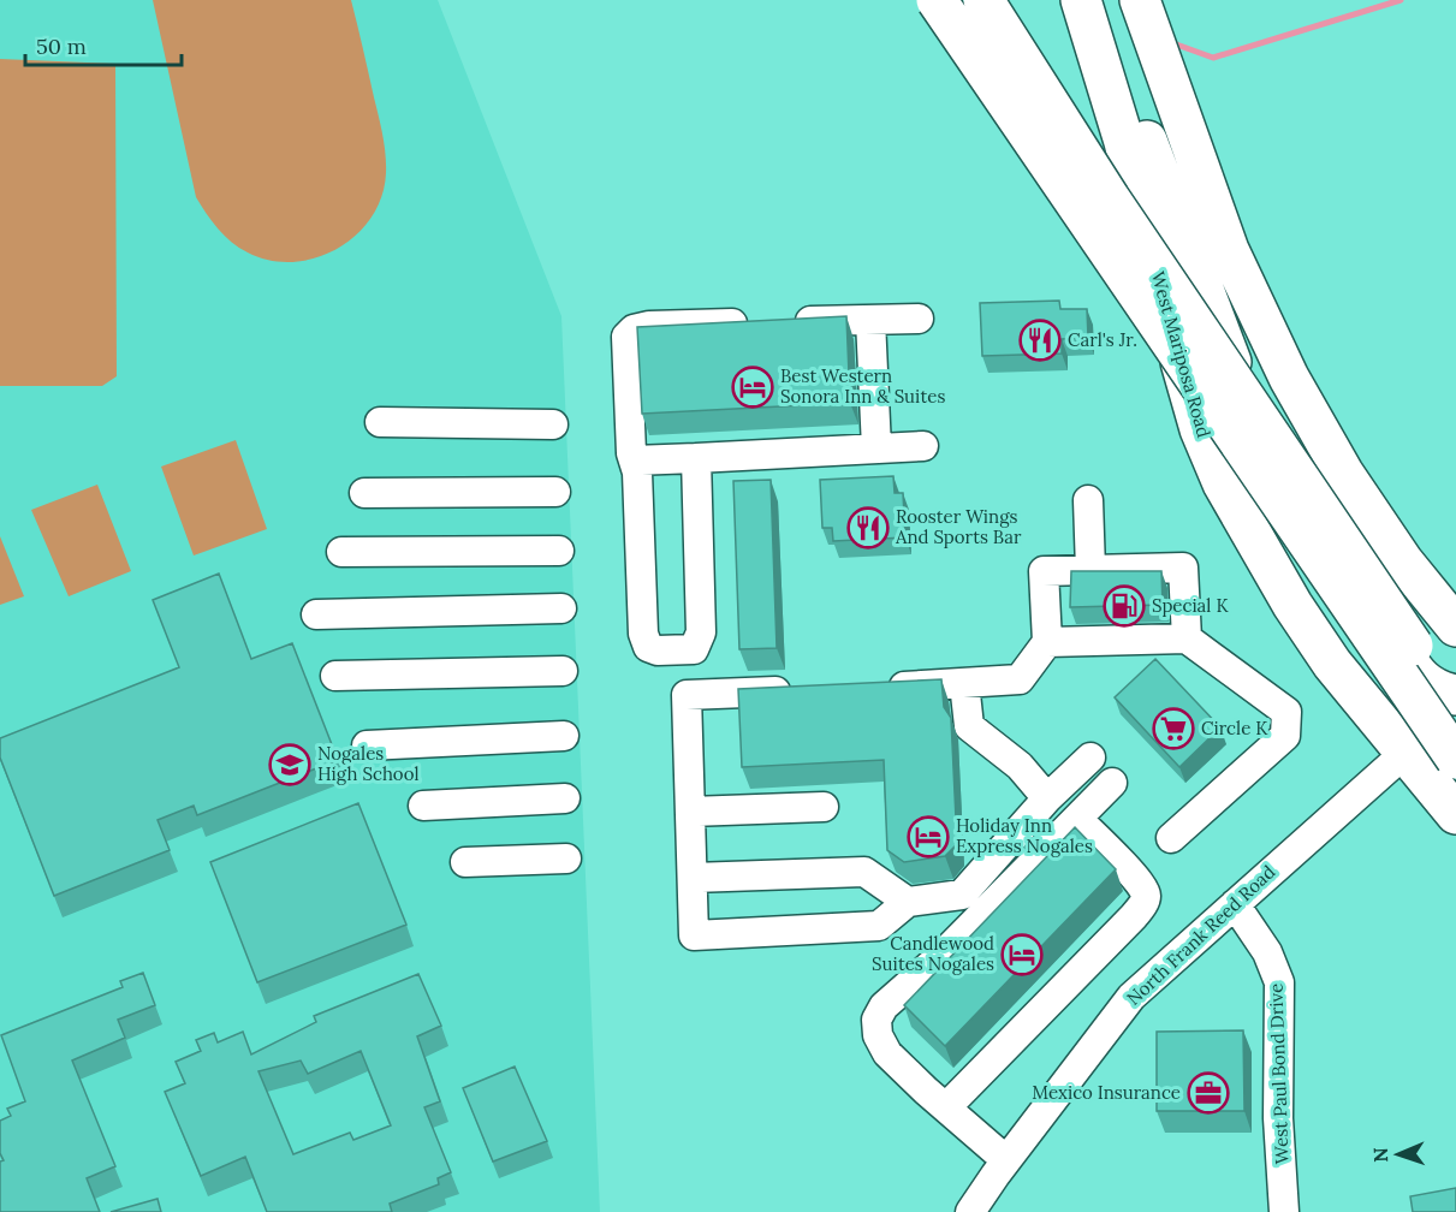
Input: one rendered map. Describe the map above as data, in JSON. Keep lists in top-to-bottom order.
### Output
{
  "streets": {
    "highway": ["West Mariposa Road"],
    "street": ["North Frank Reed Road", "West Paul Bond Drive"]
  },
  "crossings": [
    ["West Mariposa Road", "North Frank Reed Road"],
    ["North Frank Reed Road", "West Paul Bond Drive"]
  ],
  "places": {
    "restaurant": ["Carl's Jr.", "Rooster Wings And Sports Bar"],
    "hotel": ["Best Western Sonora Inn & Suites", "Holiday Inn Express Nogales", "Candlewood Suites Nogales"],
    "fuel station": ["Special K"],
    "supermarket": ["Circle K"],
    "school or university": ["Nogales High School"],
    "office": ["Mexico Insurance"]
  },
  "scale_bar": "50 m",
  "north": "left"
}
